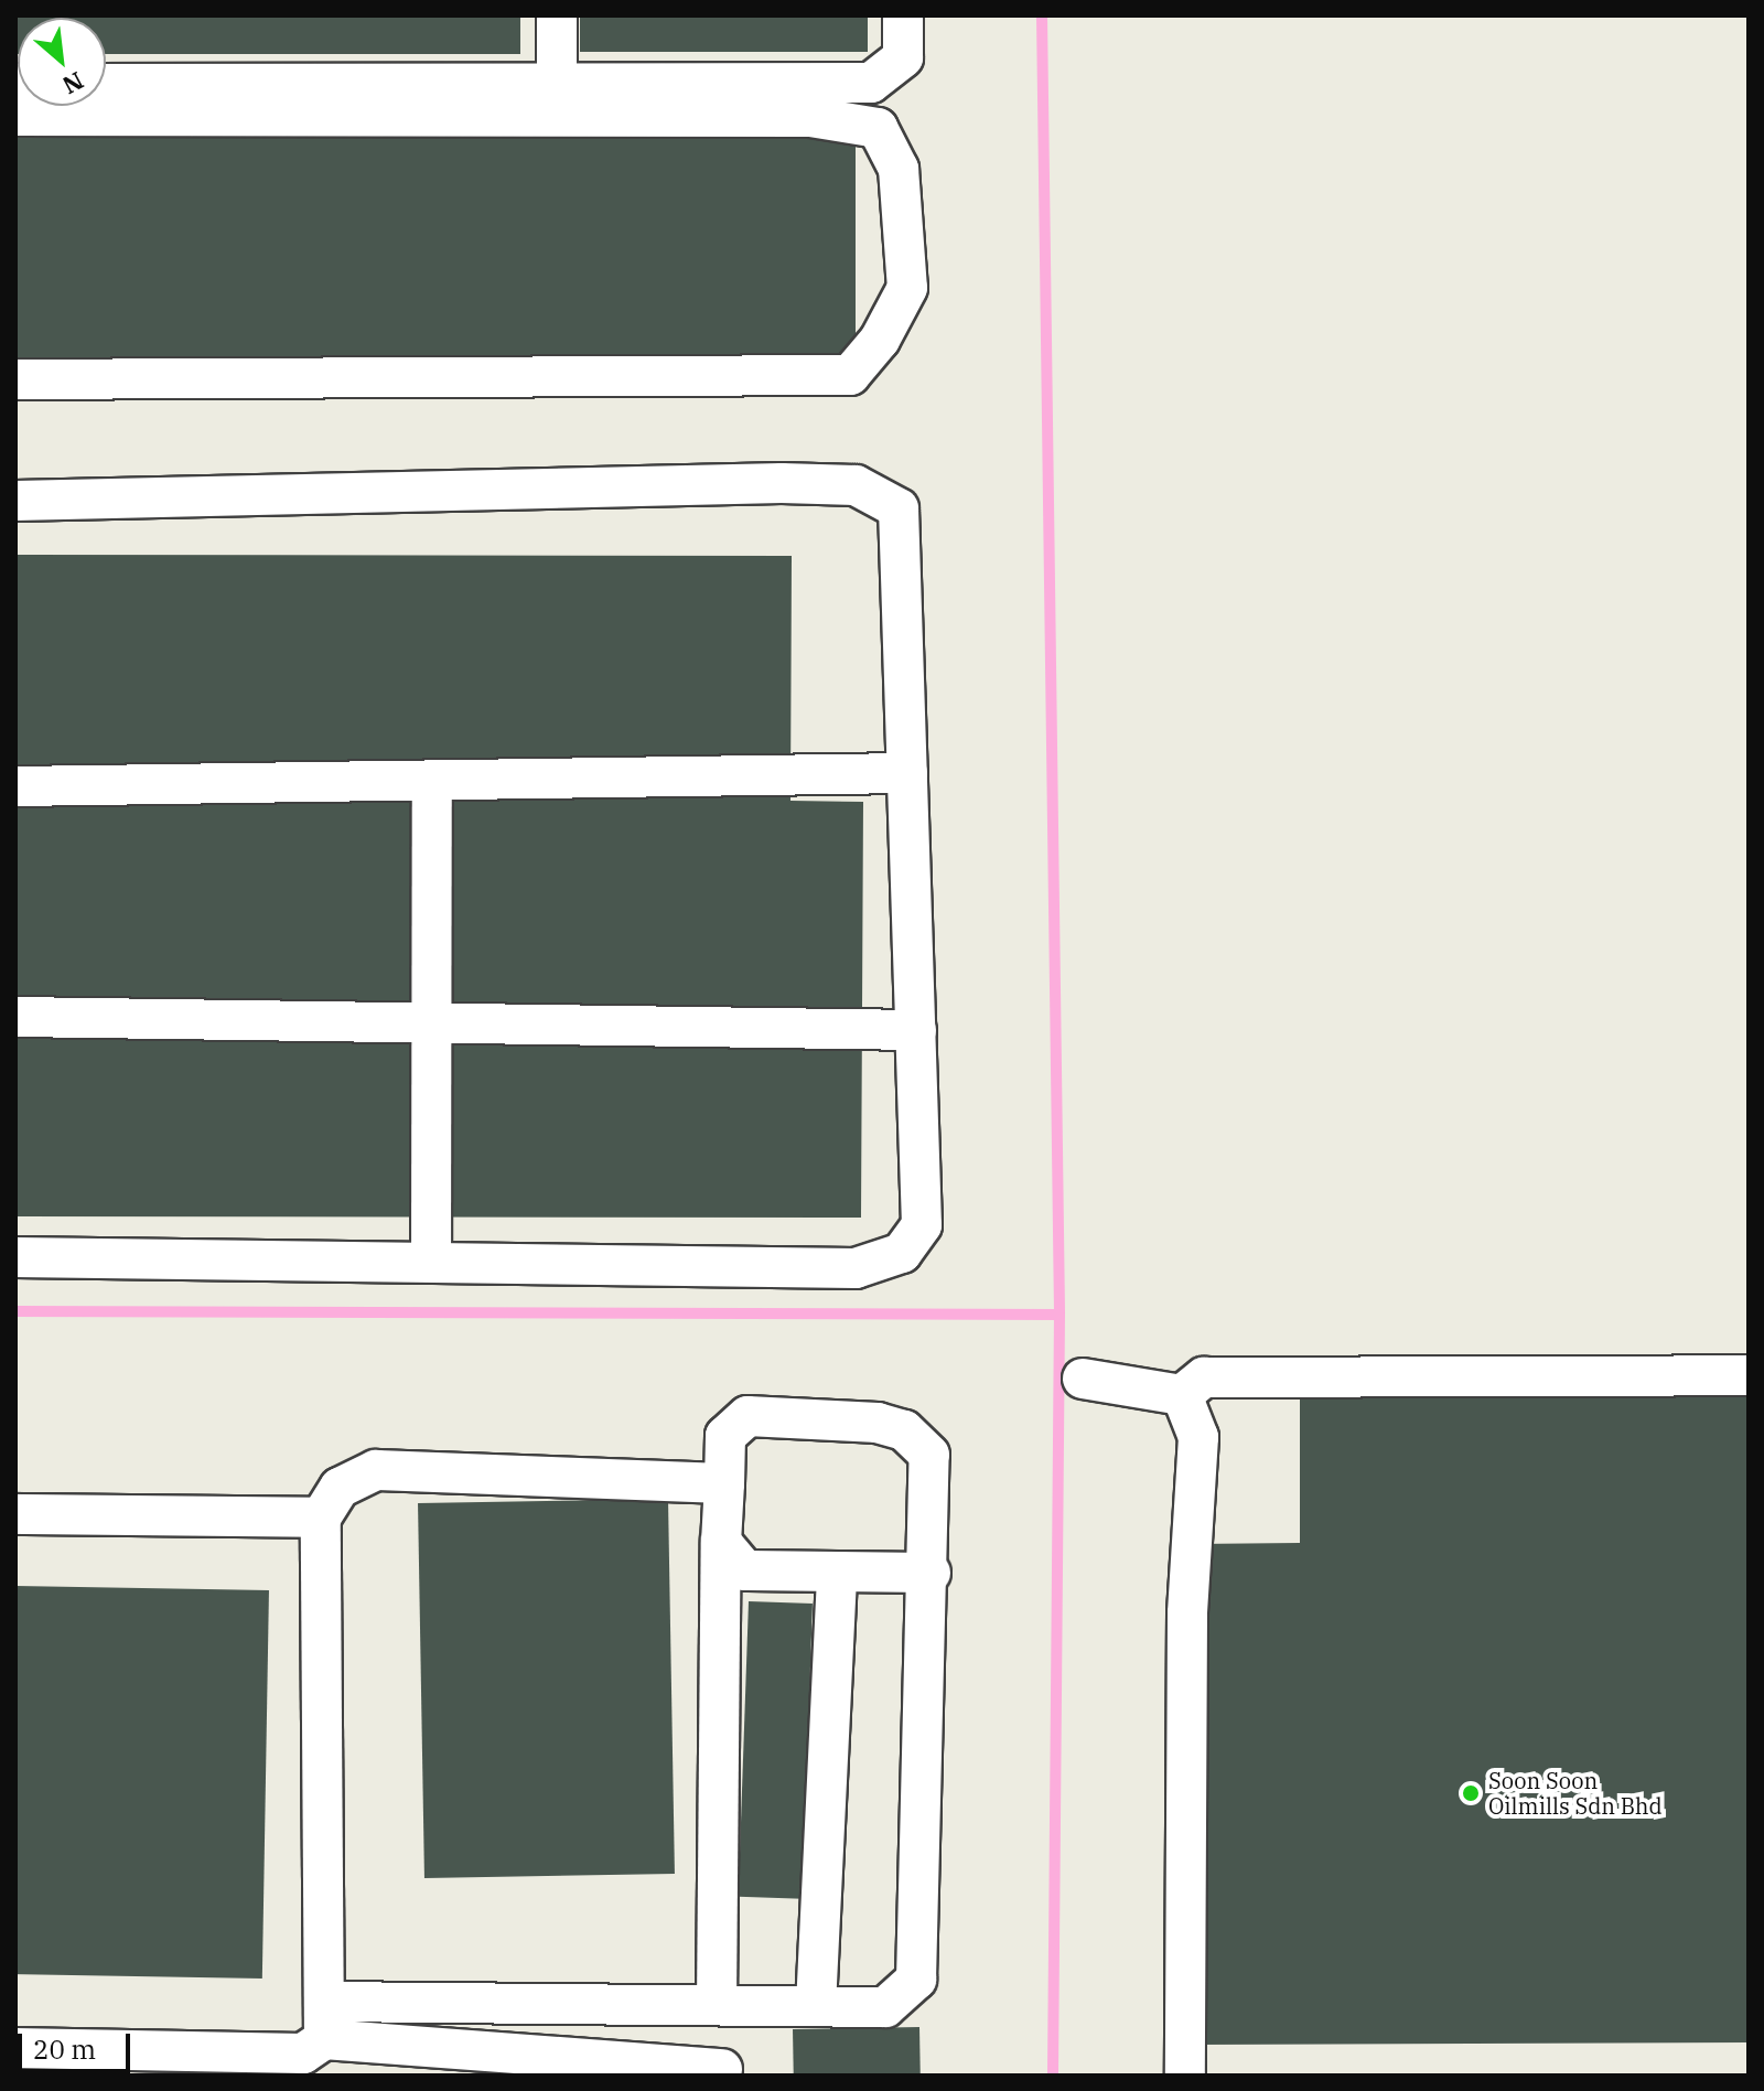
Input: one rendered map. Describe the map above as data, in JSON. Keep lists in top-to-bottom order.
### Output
{
  "places": ["Soon Soon Oilmills Sdn Bhd"],
  "scale_bar": "20 m",
  "north": "bottom right"
}
